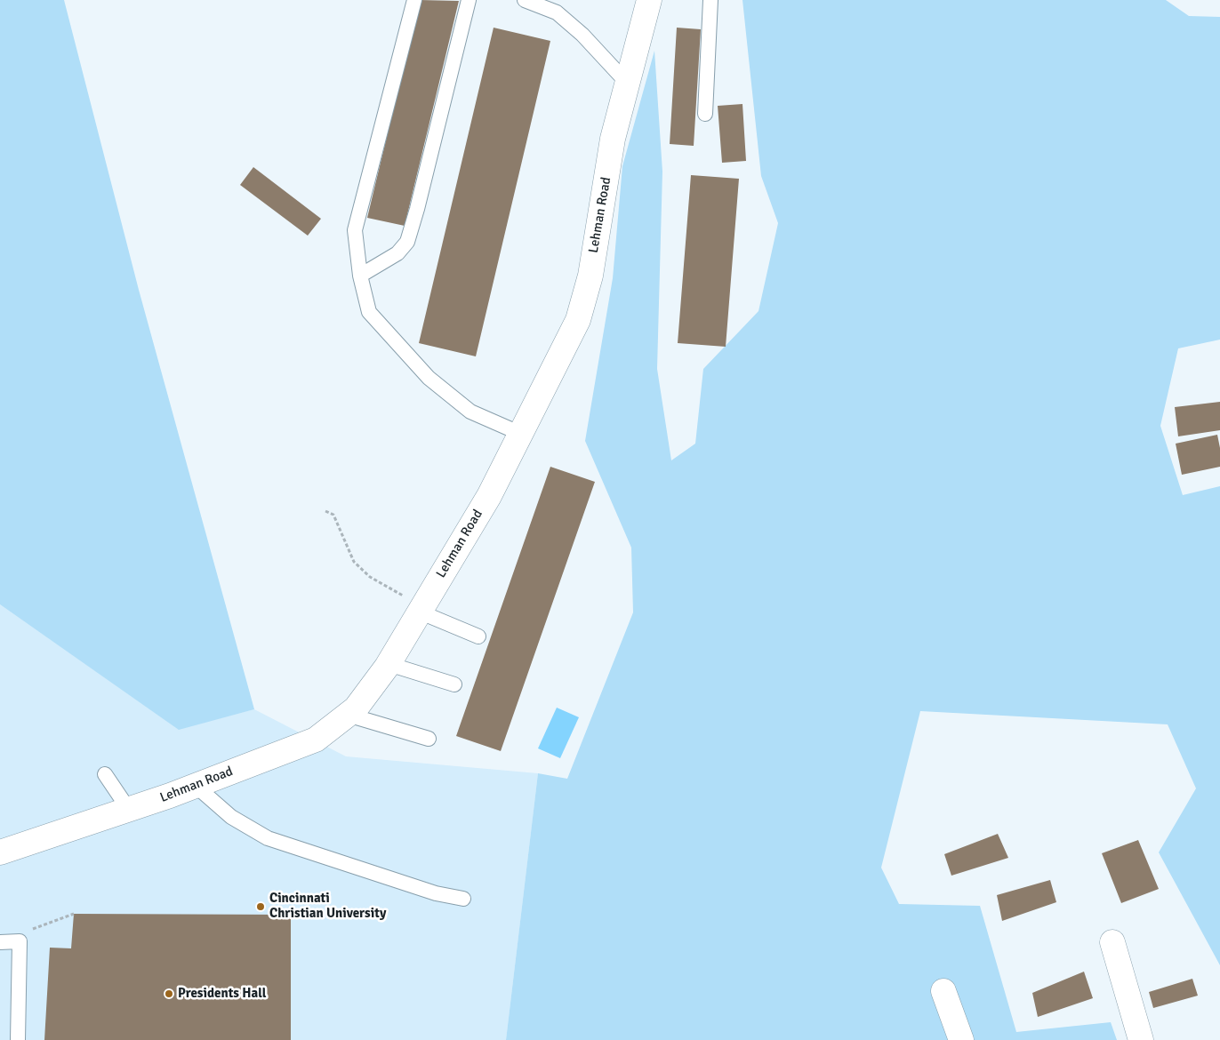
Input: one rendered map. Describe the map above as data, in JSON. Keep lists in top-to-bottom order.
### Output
{
  "streets": {
    "street": ["Lehman Road"]
  },
  "places": ["Cincinnati Christian University", "Presidents Hall"]
}
